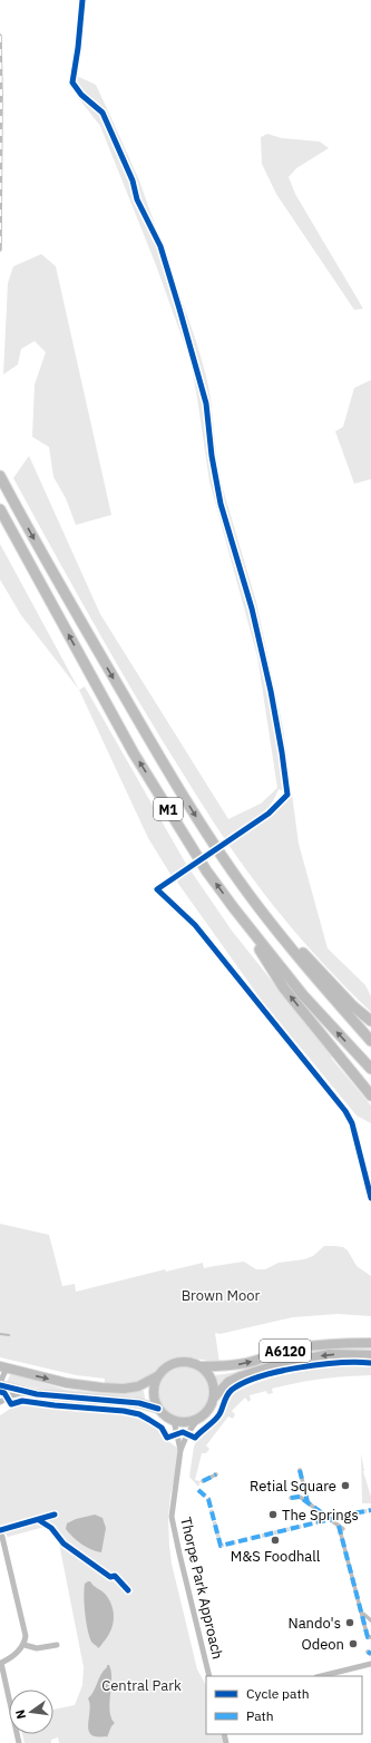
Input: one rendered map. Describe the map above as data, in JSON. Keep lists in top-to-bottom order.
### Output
{
  "streets": {
    "highway": ["M1", "A6120"],
    "street": ["Thorpe Park Approach"]
  },
  "crossings": [
    ["A6120", "Thorpe Park Approach"]
  ],
  "parks": ["Brown Moor", "Central Park"],
  "places": [
    "Retial Square",
    "The Springs",
    "M&S Foodhall",
    "Nando's",
    "Odeon"
  ],
  "legend": ["Cycle path", "Path"],
  "north": "left"
}
